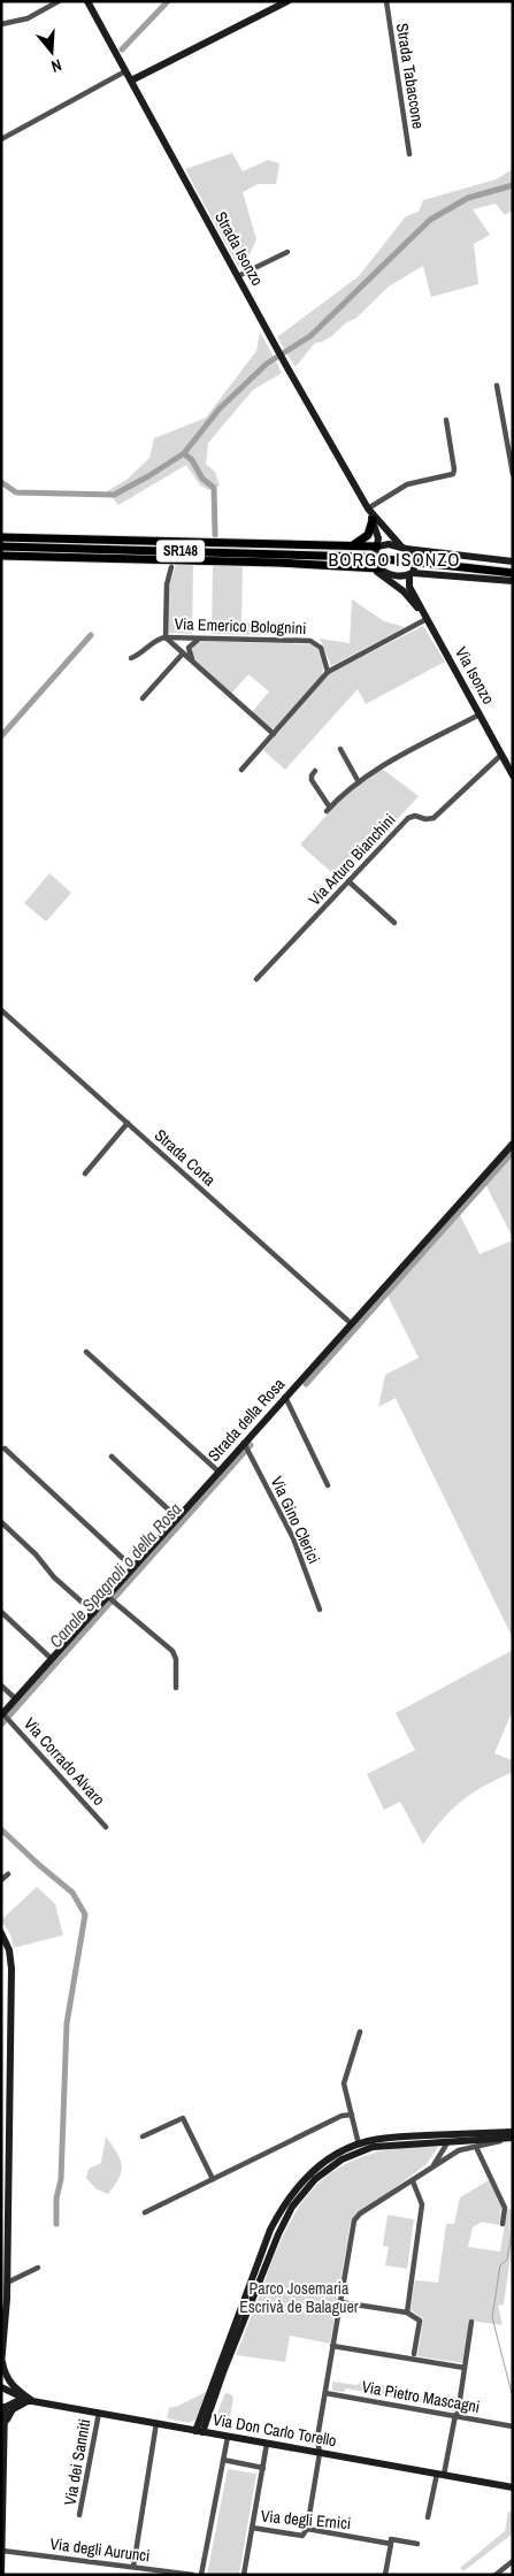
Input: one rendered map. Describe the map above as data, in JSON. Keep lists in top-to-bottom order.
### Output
{
  "streets": {
    "main road": ["SR148"],
    "street": [
      "Strada Tabaccone",
      "Strada Isonzo",
      "Via Emerico Bolognini",
      "Via Isonzo",
      "Via Arturo Bianchini",
      "Strada Corta",
      "Strada della Rosa",
      "Via Gino Clerici",
      "Via Corrado Alvaro",
      "Via Pietro Mascagni",
      "Via Don Carlo Torello",
      "Via dei Sanniti",
      "Via degli Ernici",
      "Via degli Aurunci"
    ]
  },
  "crossings": [
    ["Via Isonzo", "Via Arturo Bianchini"],
    ["Strada Corta", "Strada della Rosa"],
    ["Strada della Rosa", "Via Gino Clerici"],
    ["Strada della Rosa", "Via Corrado Alvaro"],
    ["Via Don Carlo Torello", "Via dei Sanniti"]
  ],
  "districts": ["BORGO ISONZO"],
  "water": ["Canale Spagnoli o della Rosa"],
  "parks": ["Parco Josemaria Escrivà de Balaguer"],
  "north": "bottom"
}
